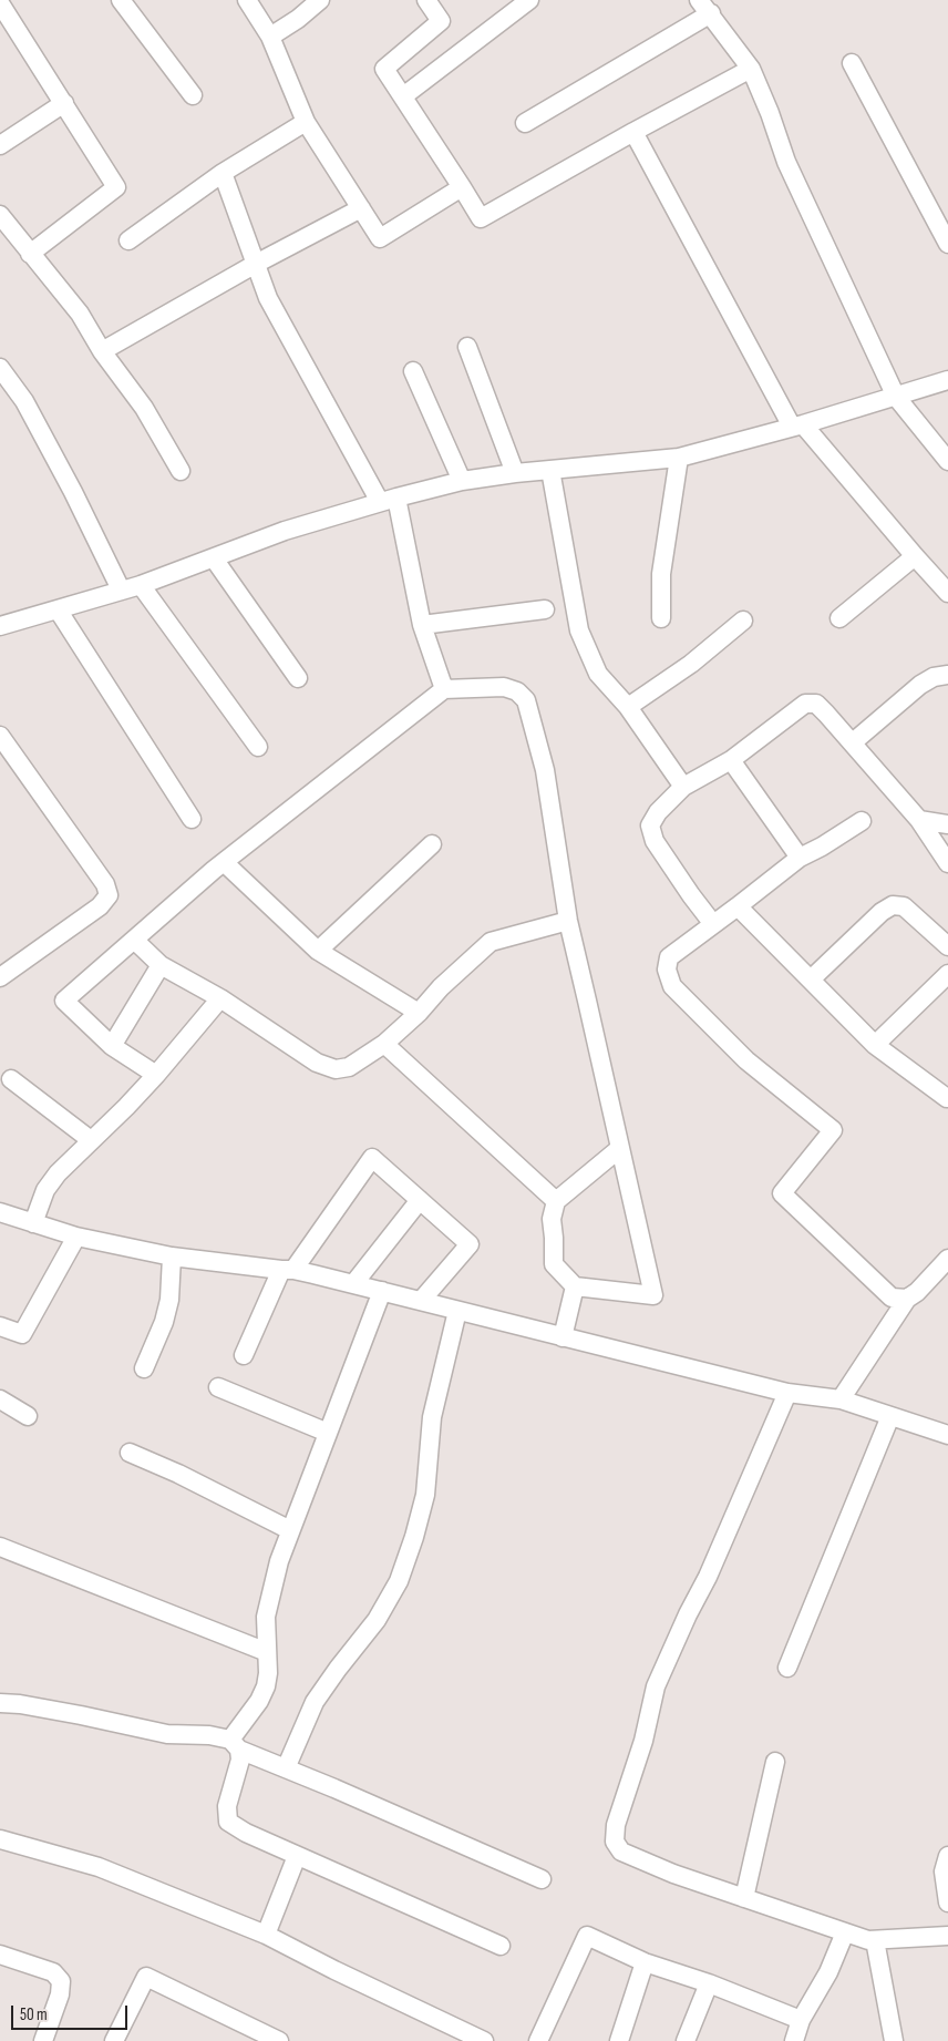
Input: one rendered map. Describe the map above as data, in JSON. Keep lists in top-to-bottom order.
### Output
{
  "scale_bar": "50 m"
}
